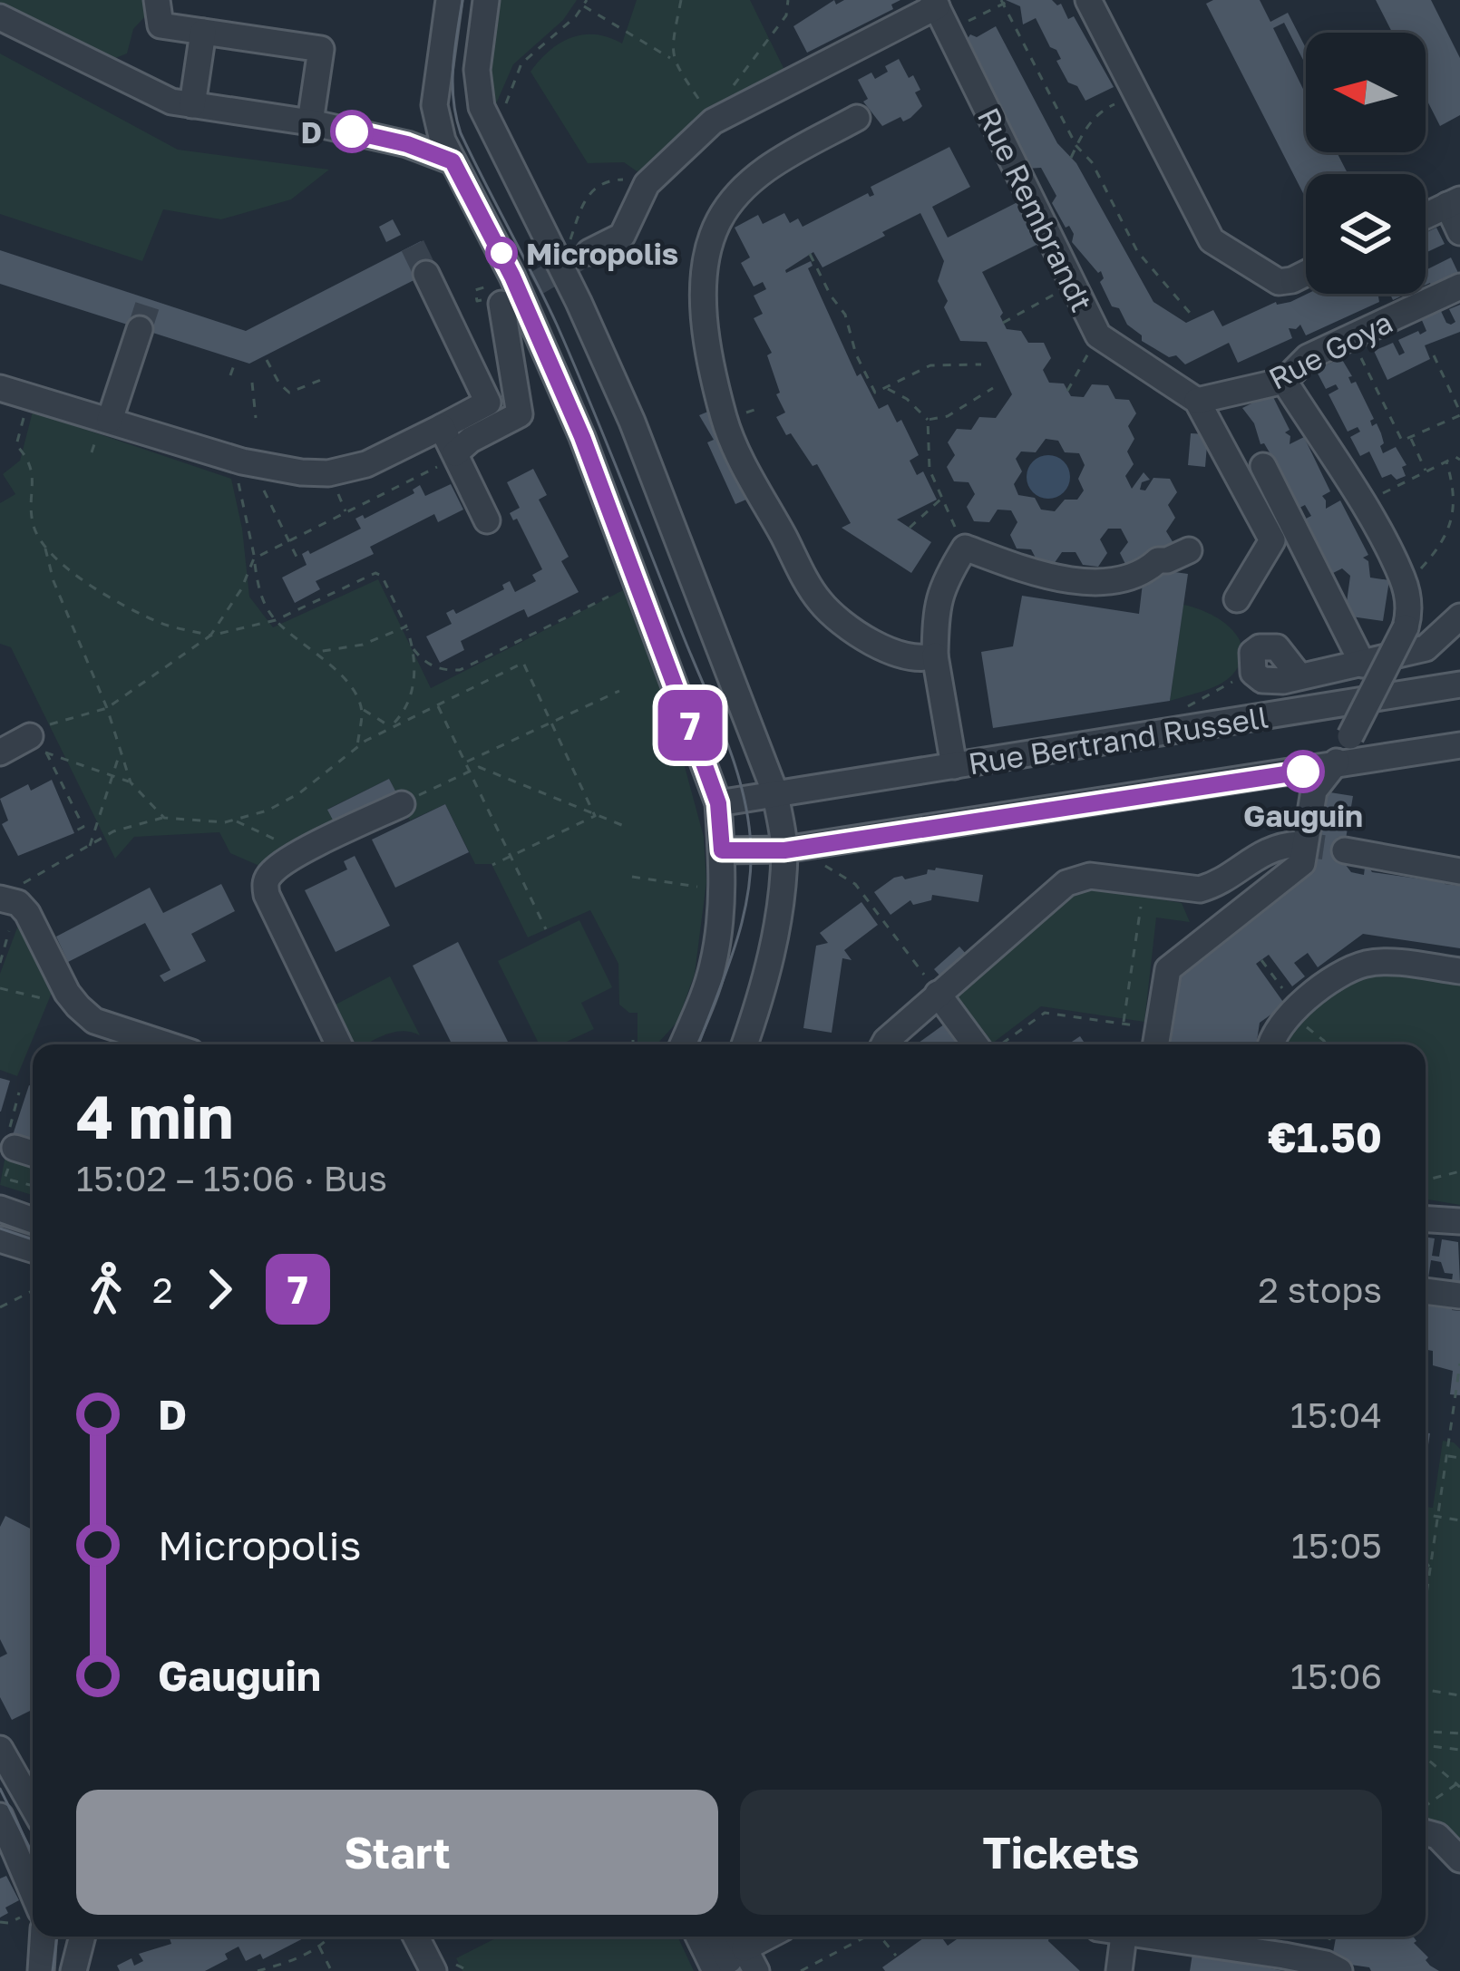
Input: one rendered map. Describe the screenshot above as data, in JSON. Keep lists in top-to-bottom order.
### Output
{
  "streets": {
    "street": ["Rue Rembrandt", "Rue Goya", "Rue Bertrand Russell"]
  },
  "crossings": [
    ["Rue Rembrandt", "Rue Goya"]
  ],
  "places": ["D", "Micropolis", "Gauguin"],
  "lines": ["bus line 7"],
  "north": "left",
  "page": {
    "on_map": "7",
    "heading": ["4 min", "15:02 – 15:06 · Bus", "€1.50"],
    "legs": ["2", "7", "2 stops"],
    "list": [
      {
        "name": "D",
        "value": "15:04"
      },
      {
        "name": "Micropolis",
        "value": "15:05"
      },
      {
        "name": "Gauguin",
        "value": "15:06"
      }
    ],
    "buttons": ["Start", "Tickets"]
  }
}
